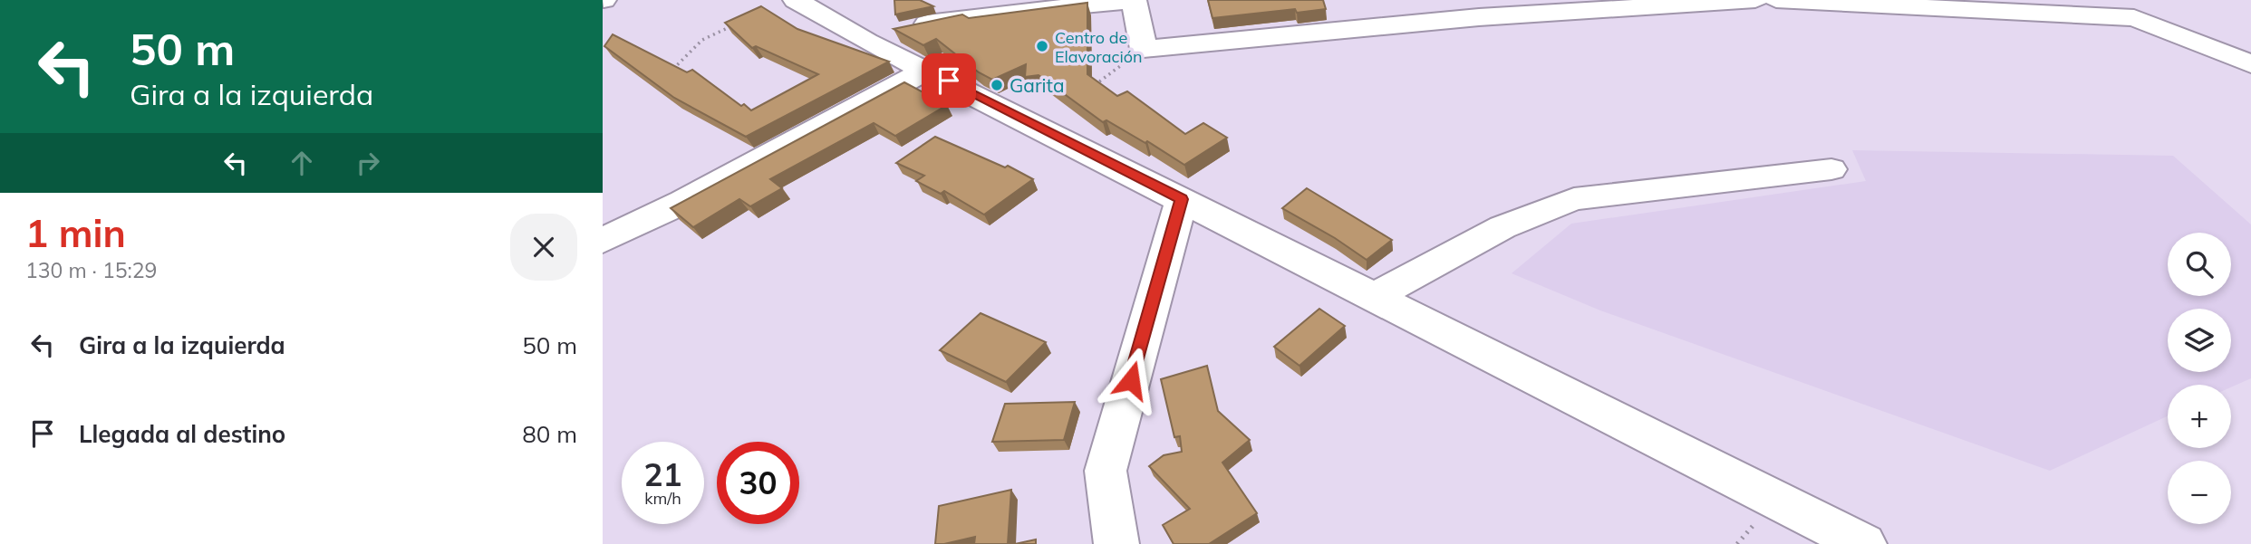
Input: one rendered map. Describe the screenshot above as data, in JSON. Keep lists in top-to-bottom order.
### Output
{
  "places": ["Centro de Elavoración", "Garita"],
  "page": {
    "turn": ["50 m", "Gira a la izquierda"],
    "heading": ["1 min", "130 m · 15:29"],
    "map_buttons": ["+", "−"],
    "list": [
      {
        "name": "Gira a la izquierda",
        "value": "50 m"
      },
      {
        "name": "Llegada al destino",
        "value": "80 m"
      }
    ],
    "speed": "21 km/h",
    "limit": "30"
  }
}
